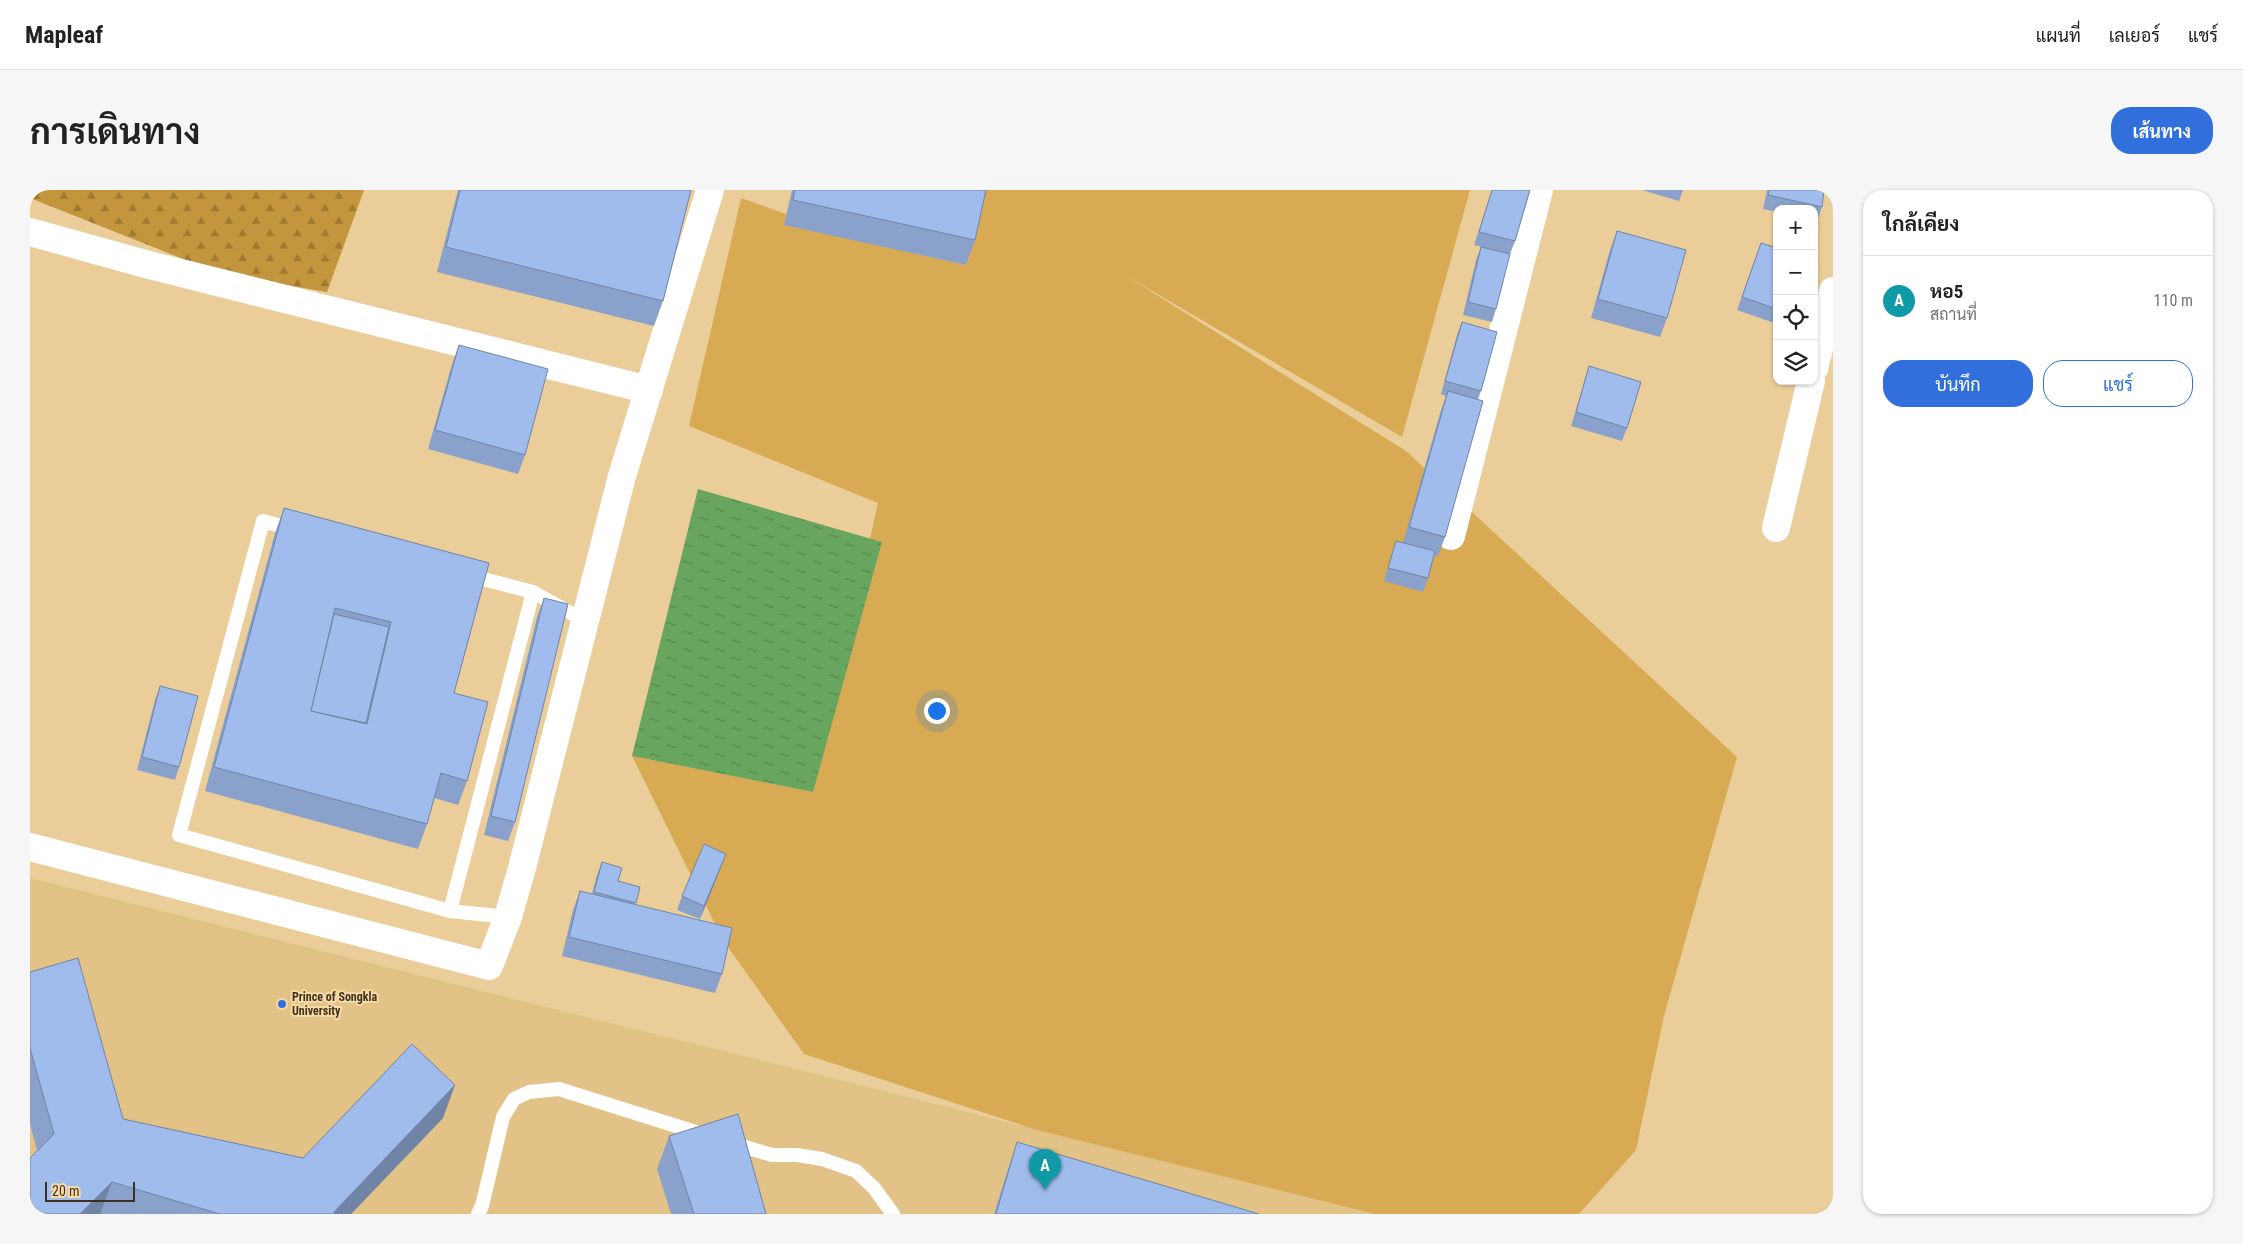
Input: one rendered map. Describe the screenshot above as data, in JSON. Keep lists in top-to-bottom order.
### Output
{
  "places": ["Prince of Songkla University"],
  "scale_bar": "20 m",
  "page": {
    "header": "Mapleaf",
    "nav": ["แผนที่", "เลเยอร์", "แชร์"],
    "title": "การเดินทาง",
    "buttons": [
      "เส้นทาง",
      ["บันทึก", "แชร์"]
    ],
    "heading": "ใกล้เคียง",
    "map_buttons": ["+", "−"],
    "list": [
      {
        "mark": "A",
        "name": "หอ5",
        "note": "สถานที่",
        "value": "110 m"
      }
    ],
    "pins": "A",
    "scale": "20 m"
  }
}
